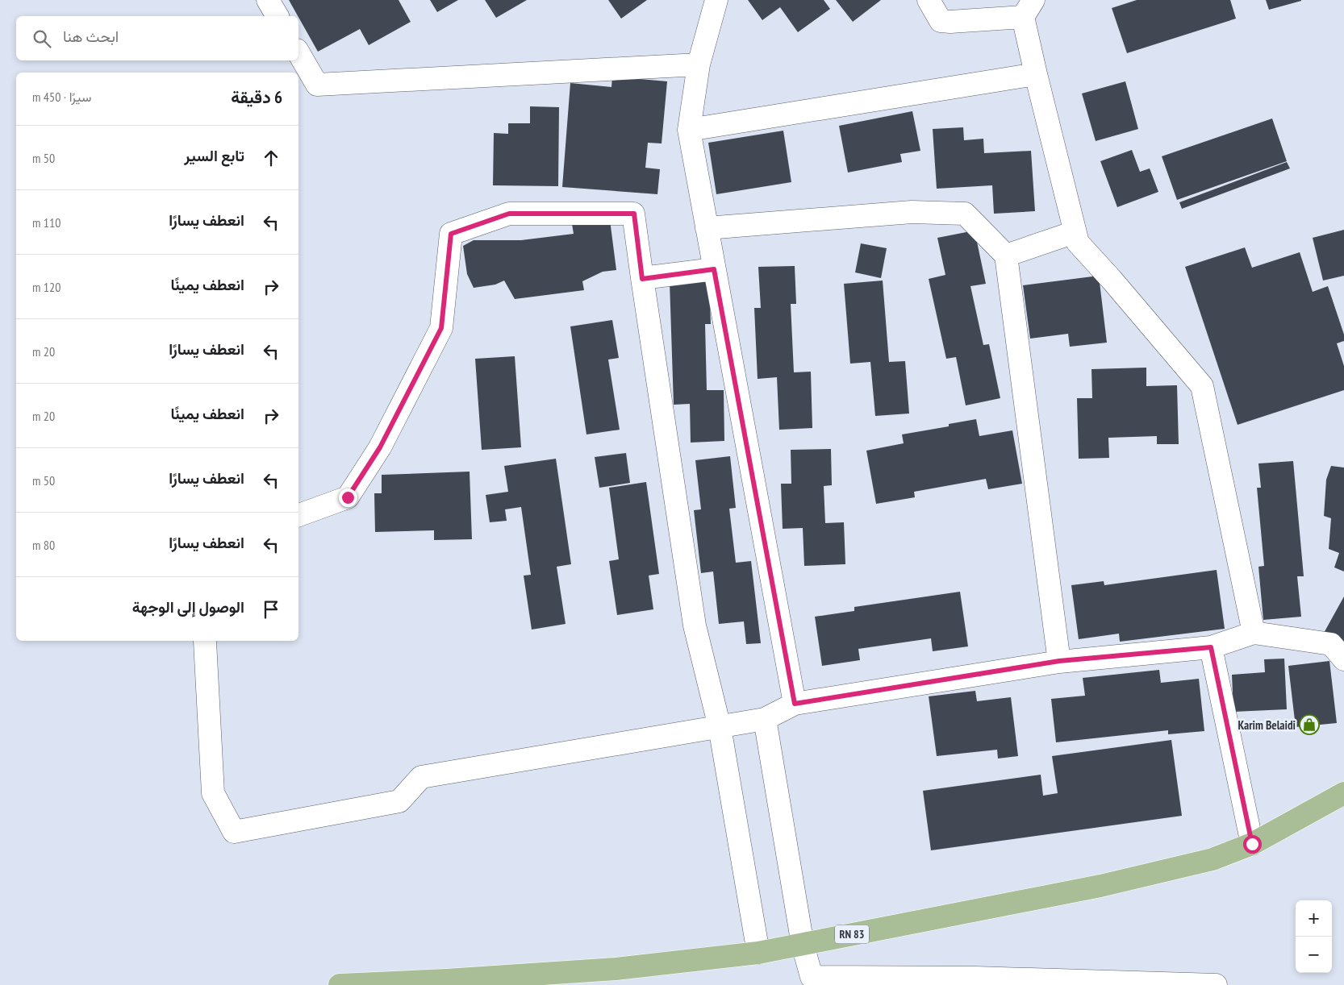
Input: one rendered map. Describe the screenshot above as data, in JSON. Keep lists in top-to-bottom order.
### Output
{
  "streets": {
    "main road": ["RN 83"]
  },
  "places": {
    "shop": ["Karim Belaidi"]
  },
  "page": {
    "search": "ابحث هنا",
    "heading": ["6 دقيقة", "سيرًا · 450 m"],
    "list": [
      ["تابع السير", "50 m"],
      ["انعطف يسارًا", "110 m"],
      ["انعطف يمينًا", "120 m"],
      ["انعطف يسارًا", "20 m"],
      ["انعطف يمينًا", "20 m"],
      ["انعطف يسارًا", "50 m"],
      ["انعطف يسارًا", "80 m"],
      "الوصول إلى الوجهة"
    ],
    "map_buttons": ["+", "−"]
  }
}
